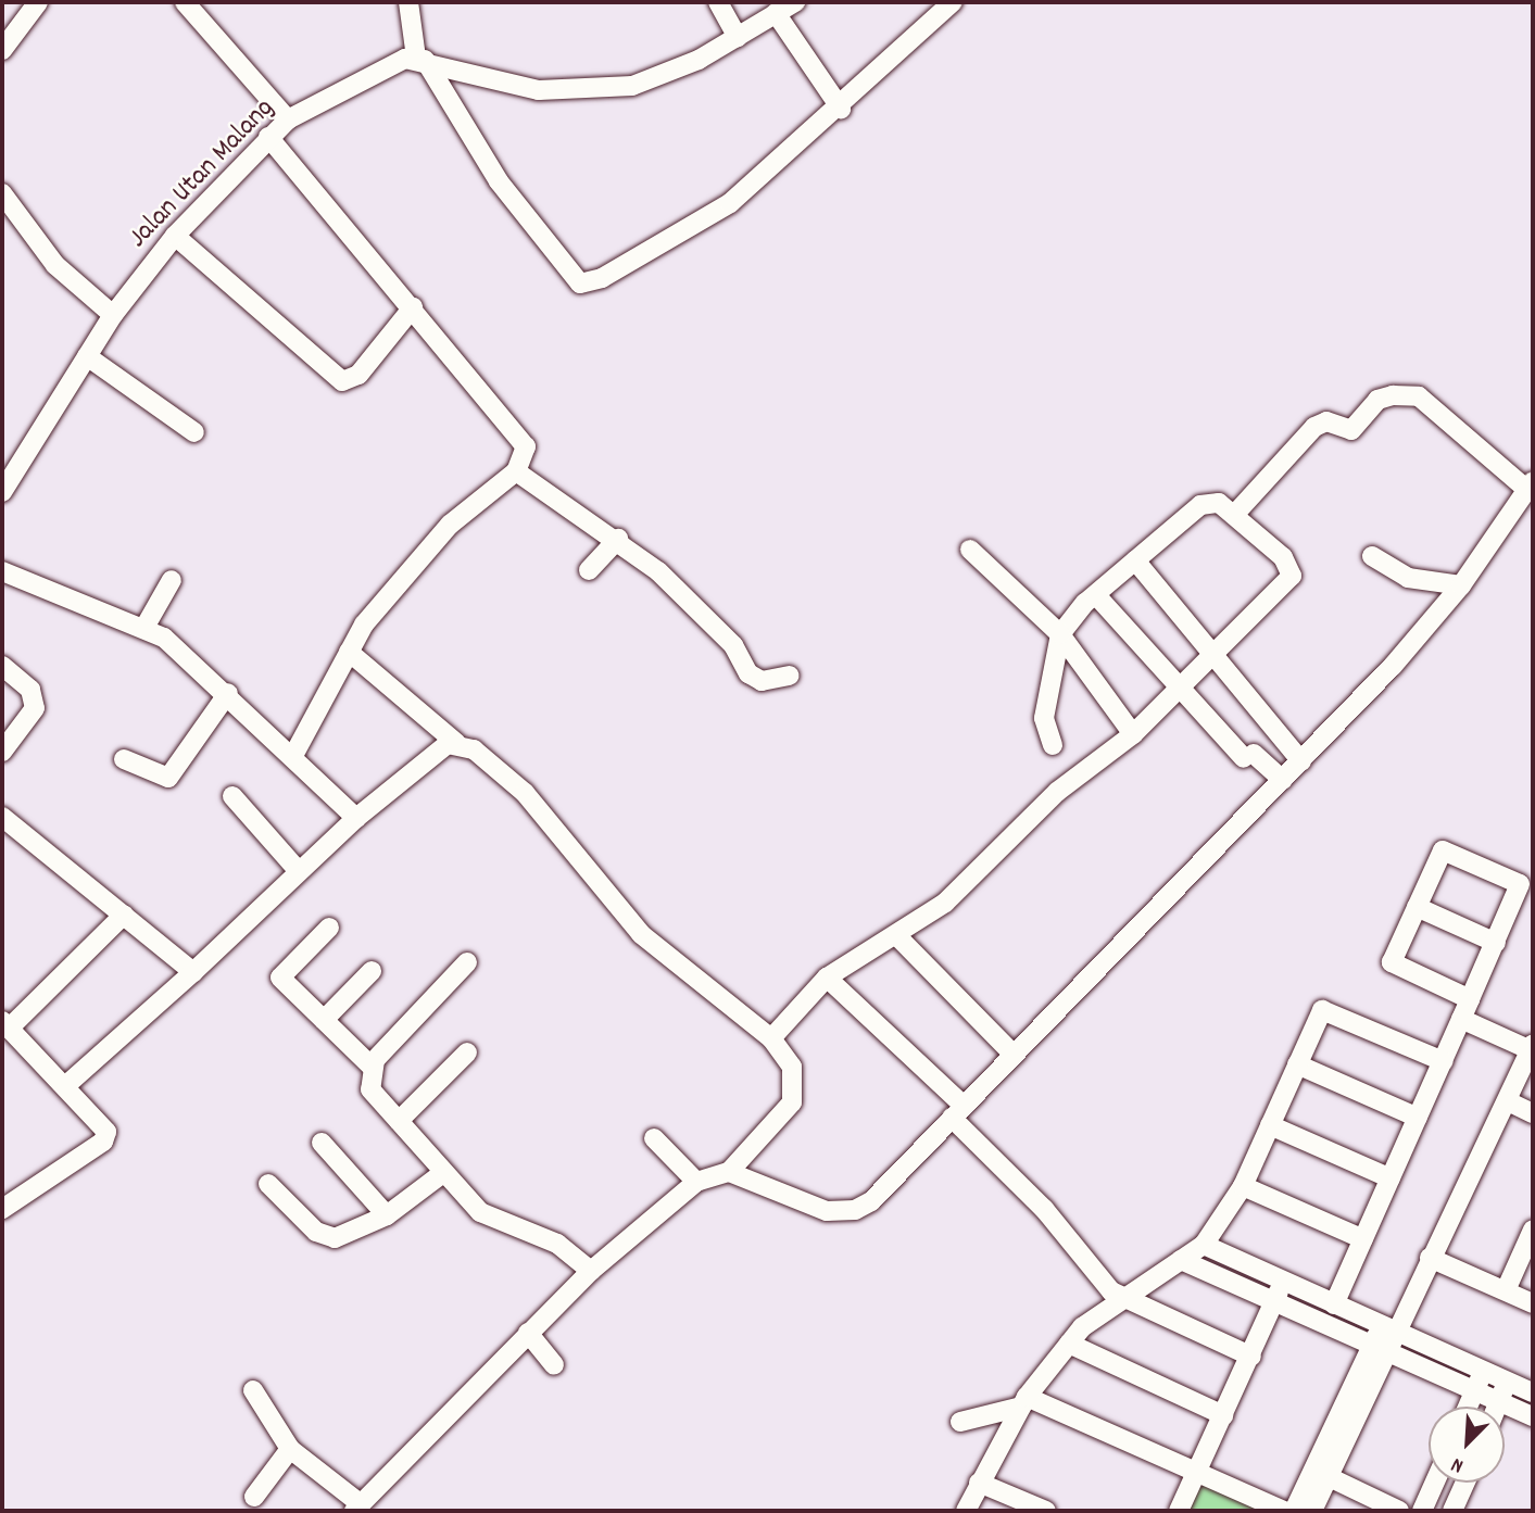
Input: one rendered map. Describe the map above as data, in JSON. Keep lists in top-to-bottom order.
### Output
{
  "streets": {
    "street": ["Jalan Utan Malang"]
  },
  "north": "bottom left"
}
